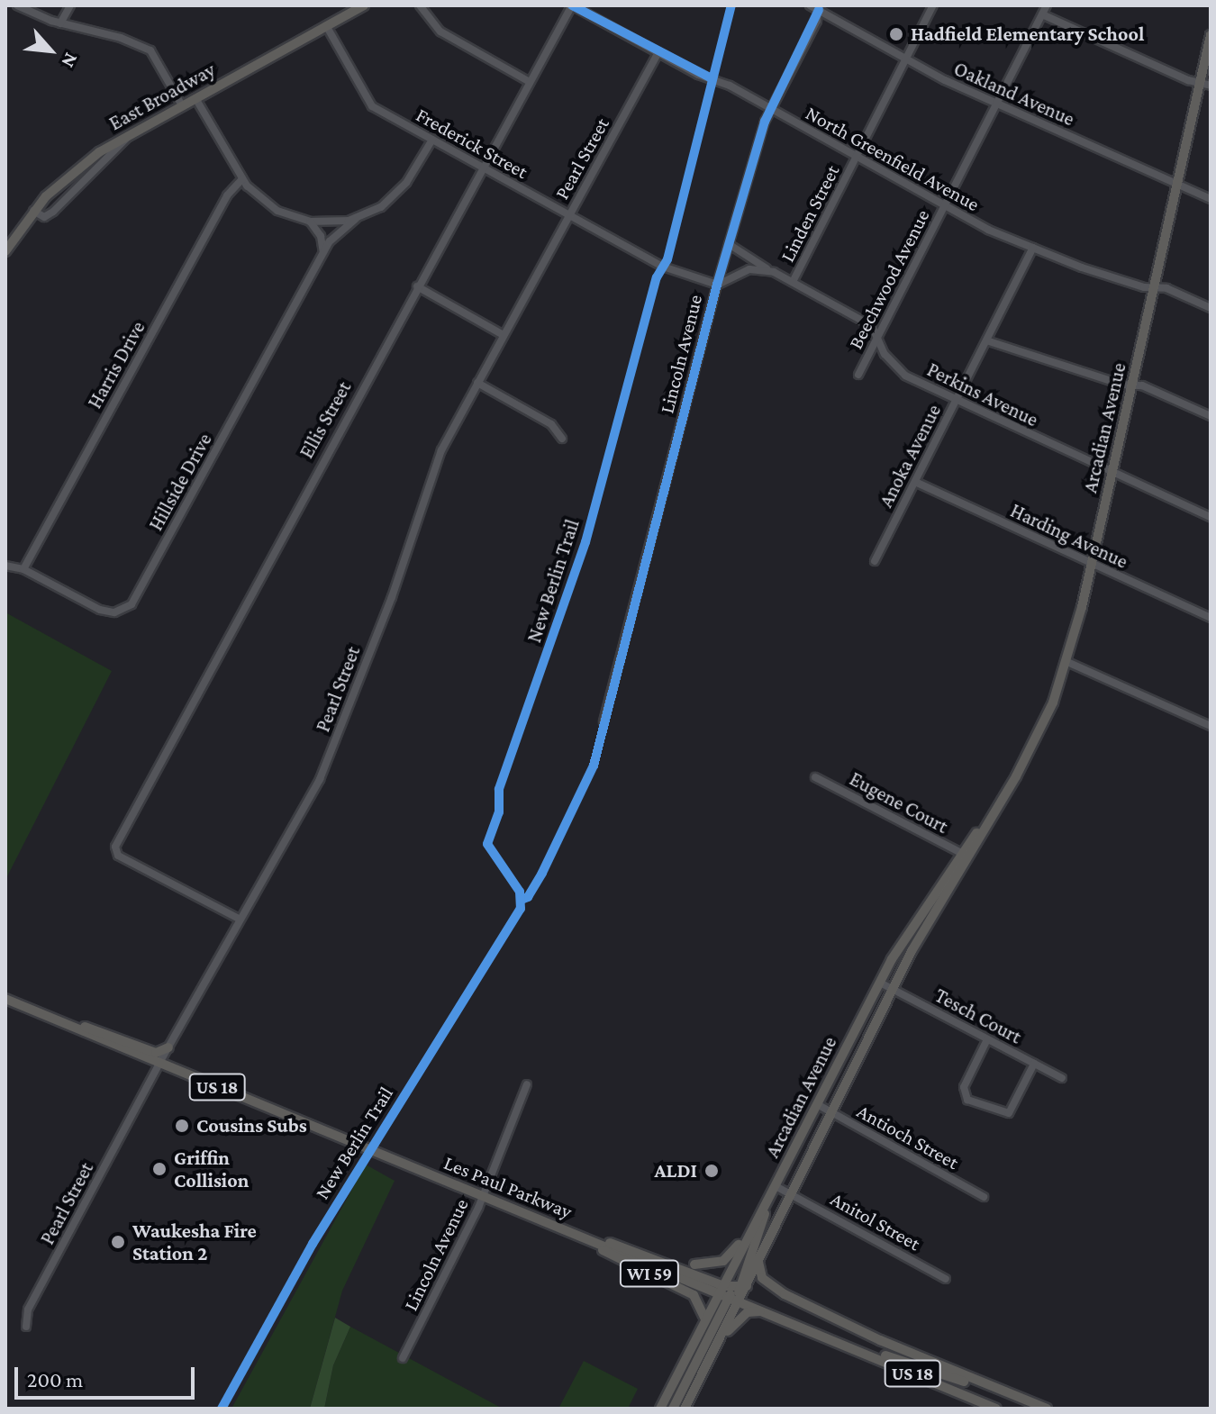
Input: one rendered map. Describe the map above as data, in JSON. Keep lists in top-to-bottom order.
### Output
{
  "streets": {
    "main road": [
      "East Broadway",
      "Arcadian Avenue",
      "US 18",
      "Les Paul Parkway",
      "WI 59"
    ],
    "street": [
      "Oakland Avenue",
      "Frederick Street",
      "Pearl Street",
      "North Greenfield Avenue",
      "Linden Street",
      "Beechwood Avenue",
      "Lincoln Avenue",
      "Harris Drive",
      "Perkins Avenue",
      "Ellis Street",
      "Anoka Avenue",
      "Hillside Drive",
      "Harding Avenue",
      "Eugene Court",
      "Tesch Court",
      "Antioch Street",
      "Anitol Street"
    ],
    "cycle path": ["New Berlin Trail"]
  },
  "crossings": [
    ["Oakland Avenue", "Linden Street"],
    ["Oakland Avenue", "Beechwood Avenue"],
    ["Oakland Avenue", "Lincoln Avenue"],
    ["Oakland Avenue", "Arcadian Avenue"],
    ["East Broadway", "Frederick Street"],
    ["Frederick Street", "Pearl Street"],
    ["Frederick Street", "Lincoln Avenue"],
    ["Frederick Street", "Ellis Street"],
    ["Frederick Street", "Hillside Drive"],
    ["Pearl Street", "North Greenfield Avenue"],
    ["Pearl Street", "Ellis Street"],
    ["Pearl Street", "Les Paul Parkway"],
    ["North Greenfield Avenue", "Linden Street"],
    ["North Greenfield Avenue", "Beechwood Avenue"],
    ["North Greenfield Avenue", "Lincoln Avenue"],
    ["North Greenfield Avenue", "Ellis Street"],
    ["North Greenfield Avenue", "Arcadian Avenue"],
    ["North Greenfield Avenue", "Anoka Avenue"],
    ["Linden Street", "Perkins Avenue"],
    ["Beechwood Avenue", "Perkins Avenue"],
    ["Lincoln Avenue", "Perkins Avenue"],
    ["Lincoln Avenue", "Les Paul Parkway"],
    ["Harris Drive", "Hillside Drive"],
    ["Perkins Avenue", "Arcadian Avenue"],
    ["Perkins Avenue", "Anoka Avenue"],
    ["Arcadian Avenue", "Harding Avenue"],
    ["Arcadian Avenue", "Eugene Court"],
    ["Arcadian Avenue", "Tesch Court"],
    ["Arcadian Avenue", "US 18"],
    ["Arcadian Avenue", "Antioch Street"],
    ["Arcadian Avenue", "Anitol Street"],
    ["Arcadian Avenue", "WI 59"],
    ["Anoka Avenue", "Harding Avenue"],
    ["Les Paul Parkway", "WI 59"]
  ],
  "places": [
    "Hadfield Elementary School",
    "Cousins Subs",
    "Griffin Collision",
    "ALDI",
    "Waukesha Fire Station 2"
  ],
  "scale_bar": "200 m",
  "north": "bottom right"
}
